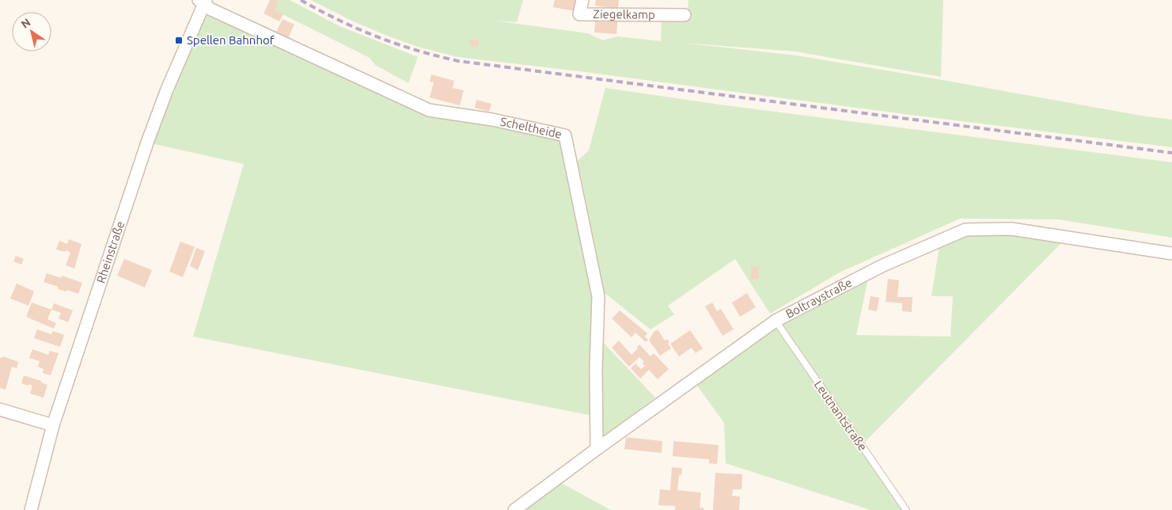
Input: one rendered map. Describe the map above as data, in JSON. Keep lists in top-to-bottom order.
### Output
{
  "streets": {
    "street": [
      "Ziegelkamp",
      "Scheltheide",
      "Rheinstraße",
      "Boltraystraße"
    ],
    "lane": ["Leutnantstraße"]
  },
  "crossings": [
    ["Scheltheide", "Rheinstraße"],
    ["Scheltheide", "Boltraystraße"],
    ["Boltraystraße", "Leutnantstraße"]
  ],
  "places": {
    "transit": ["Spellen Bahnhof"]
  },
  "north": "top left"
}
